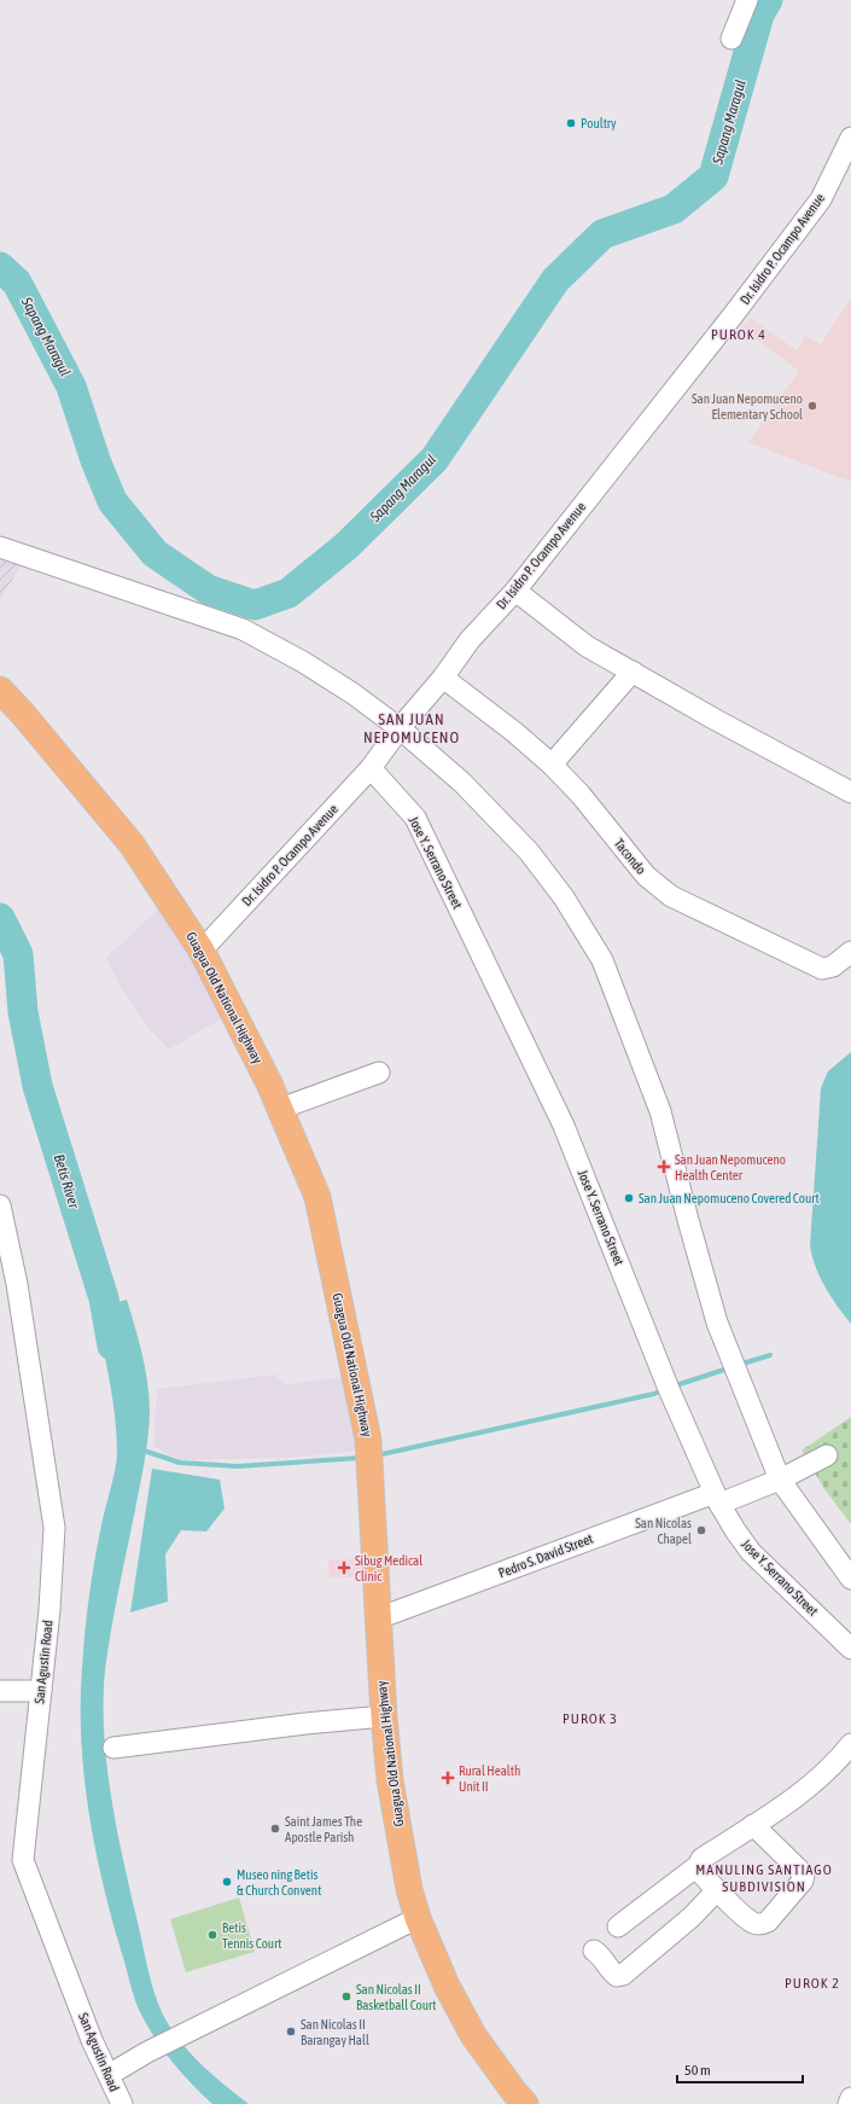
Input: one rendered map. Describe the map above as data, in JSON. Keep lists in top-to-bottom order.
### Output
{
  "streets": {
    "main road": ["Guagua Old National Highway"],
    "street": [
      "Dr. Isidro P. Ocampo Avenue",
      "Tacondo",
      "Jose Y. Serrano Street",
      "Pedro S. David Street",
      "San Agustin Road"
    ]
  },
  "crossings": [
    ["Dr. Isidro P. Ocampo Avenue", "Tacondo"],
    ["Dr. Isidro P. Ocampo Avenue", "Jose Y. Serrano Street"],
    ["Dr. Isidro P. Ocampo Avenue", "Guagua Old National Highway"],
    ["Jose Y. Serrano Street", "Pedro S. David Street"],
    ["Guagua Old National Highway", "Pedro S. David Street"]
  ],
  "districts": [
    "PUROK 4",
    "SAN JUAN NEPOMUCENO",
    "PUROK 3",
    "MANULING SANTIAGO SUBDIVISION",
    "PUROK 2"
  ],
  "water": ["Sapang Maragul", "Betis River"],
  "places": {
    "other": [
      "Poultry",
      "San Juan Nepomuceno Elementary School",
      "San Juan Nepomuceno Covered Court",
      "San Nicolas Chapel",
      "Saint James The Apostle Parish",
      "Museo ning Betis & Church Convent",
      "Betis Tennis Court",
      "San Nicolas II Basketball Court",
      "San Nicolas II Barangay Hall"
    ],
    "health": ["San Juan Nepomuceno Health Center", "Sibug Medical Clinic", "Rural Health Unit II"]
  },
  "scale_bar": "50 m"
}
